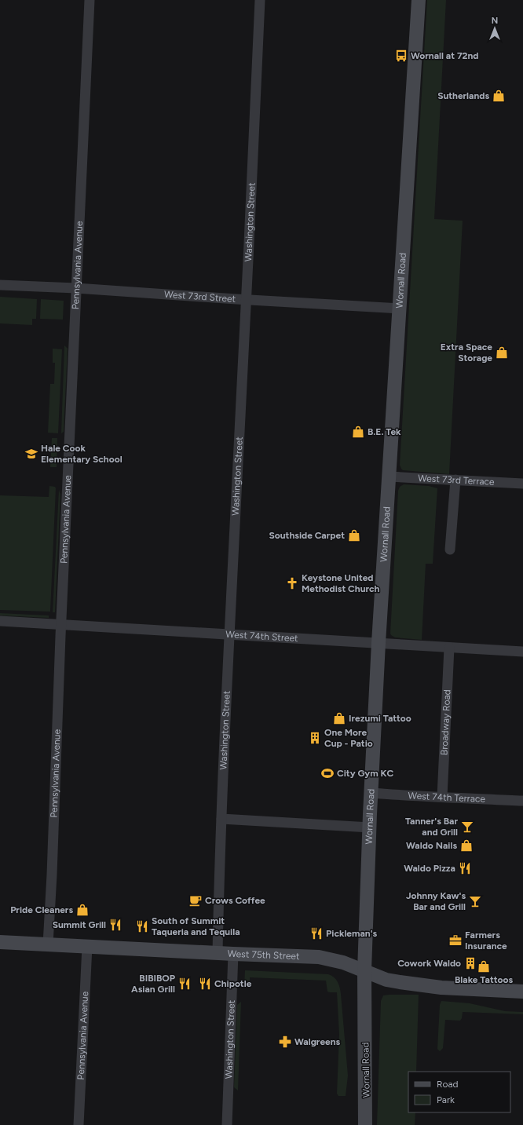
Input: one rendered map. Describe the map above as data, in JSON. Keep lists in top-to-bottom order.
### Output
{
  "streets": {
    "main road": ["Wornall Road", "West 75th Street"],
    "street": [
      "Washington Street",
      "Pennsylvania Avenue",
      "West 73rd Street",
      "West 73rd Terrace",
      "West 74th Street",
      "Broadway Road",
      "West 74th Terrace"
    ]
  },
  "crossings": [
    ["Washington Street", "West 73rd Street"],
    ["Washington Street", "West 74th Street"],
    ["Washington Street", "West 75th Street"],
    ["Pennsylvania Avenue", "West 73rd Street"],
    ["Pennsylvania Avenue", "West 74th Street"],
    ["Pennsylvania Avenue", "West 75th Street"],
    ["Wornall Road", "West 73rd Street"],
    ["Wornall Road", "West 73rd Terrace"],
    ["Wornall Road", "West 74th Street"],
    ["Wornall Road", "West 74th Terrace"],
    ["Wornall Road", "West 75th Street"],
    ["West 74th Street", "Broadway Road"],
    ["Broadway Road", "West 74th Terrace"]
  ],
  "places": {
    "bus stop": ["Wornall at 72nd"],
    "shop": [
      "Sutherlands",
      "Extra Space Storage",
      "B.E. Tek",
      "Southside Carpet",
      "Irezumi Tattoo",
      "Waldo Nails",
      "Pride Cleaners",
      "Blake Tattoos"
    ],
    "school or university": ["Hale Cook Elementary School"],
    "church": ["Keystone United Methodist Church"],
    "building": ["One More Cup - Patio", "Cowork Waldo"],
    "sports": ["City Gym KC"],
    "bar": ["Tanner's Bar and Grill", "Johnny Kaw's Bar and Grill"],
    "restaurant": [
      "Waldo Pizza",
      "Summit Grill",
      "South of Summit Taqueria and Tequila",
      "Pickleman's",
      "BIBIBOP Asian Grill",
      "Chipotle"
    ],
    "cafe": ["Crows Coffee"],
    "office": ["Farmers Insurance"],
    "pharmacy": ["Walgreens"]
  },
  "legend": ["Road", "Park"],
  "north": "top"
}
